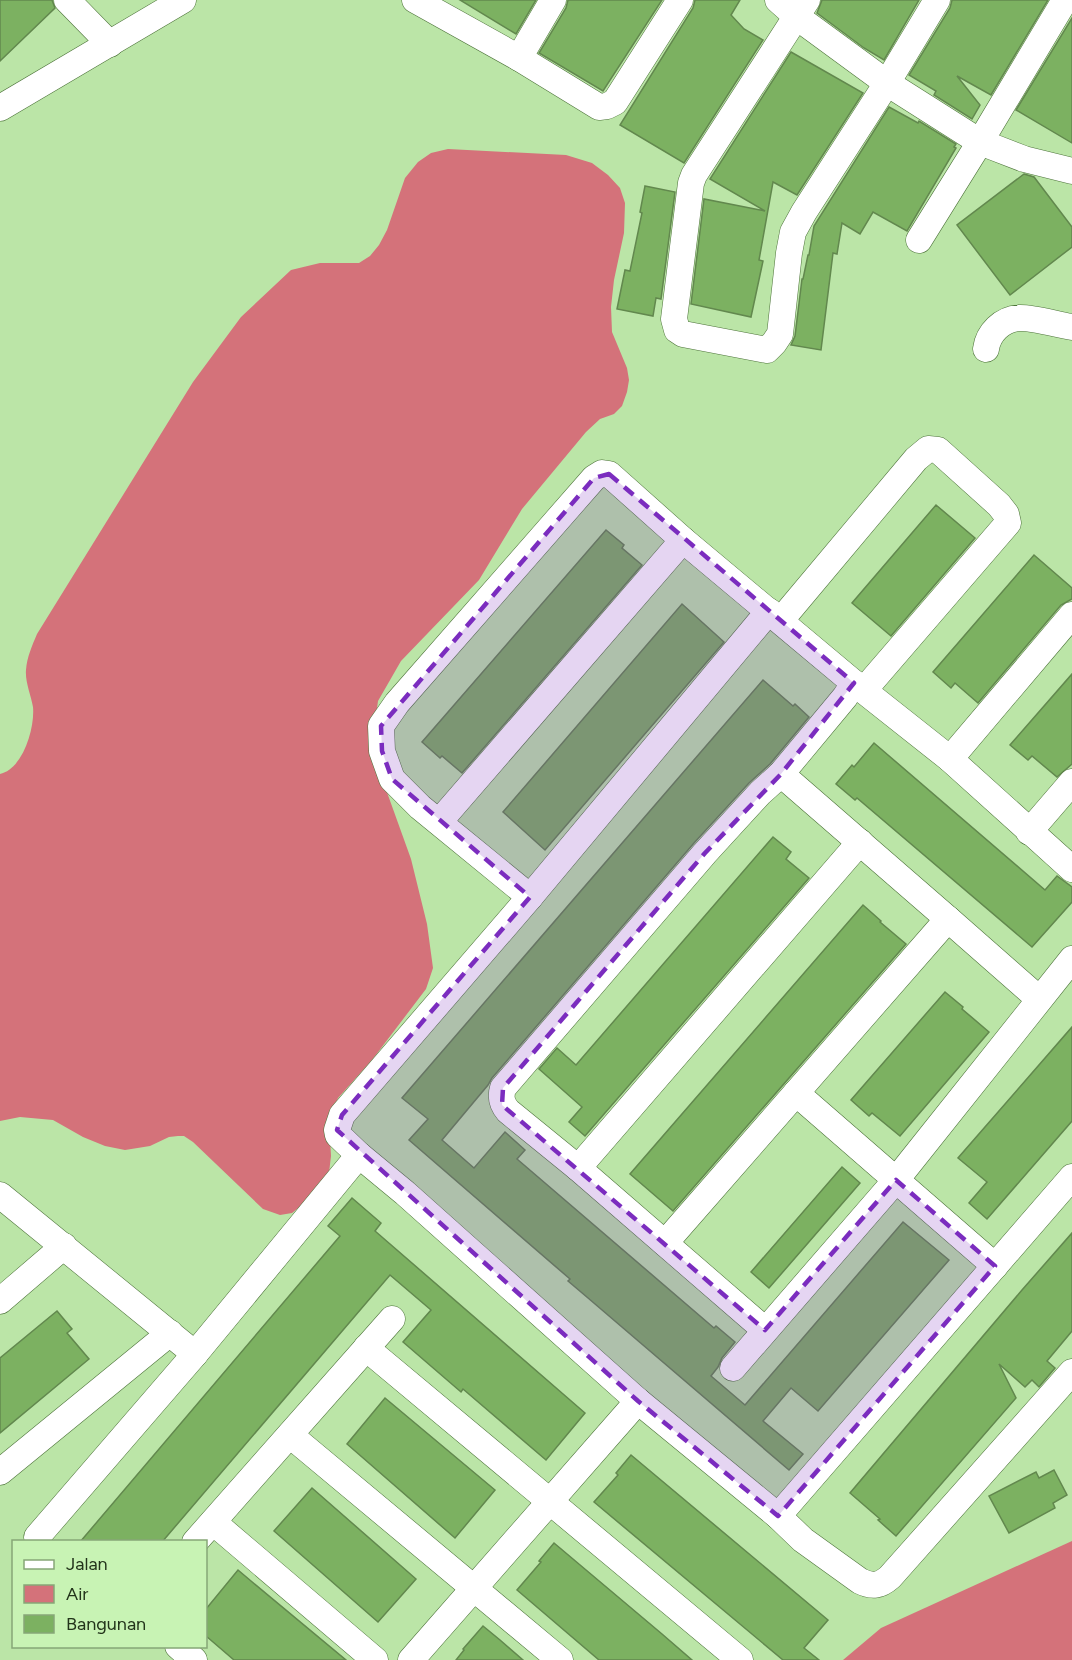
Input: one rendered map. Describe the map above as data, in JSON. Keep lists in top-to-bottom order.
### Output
{
  "legend": ["Jalan", "Air", "Bangunan"]
}
